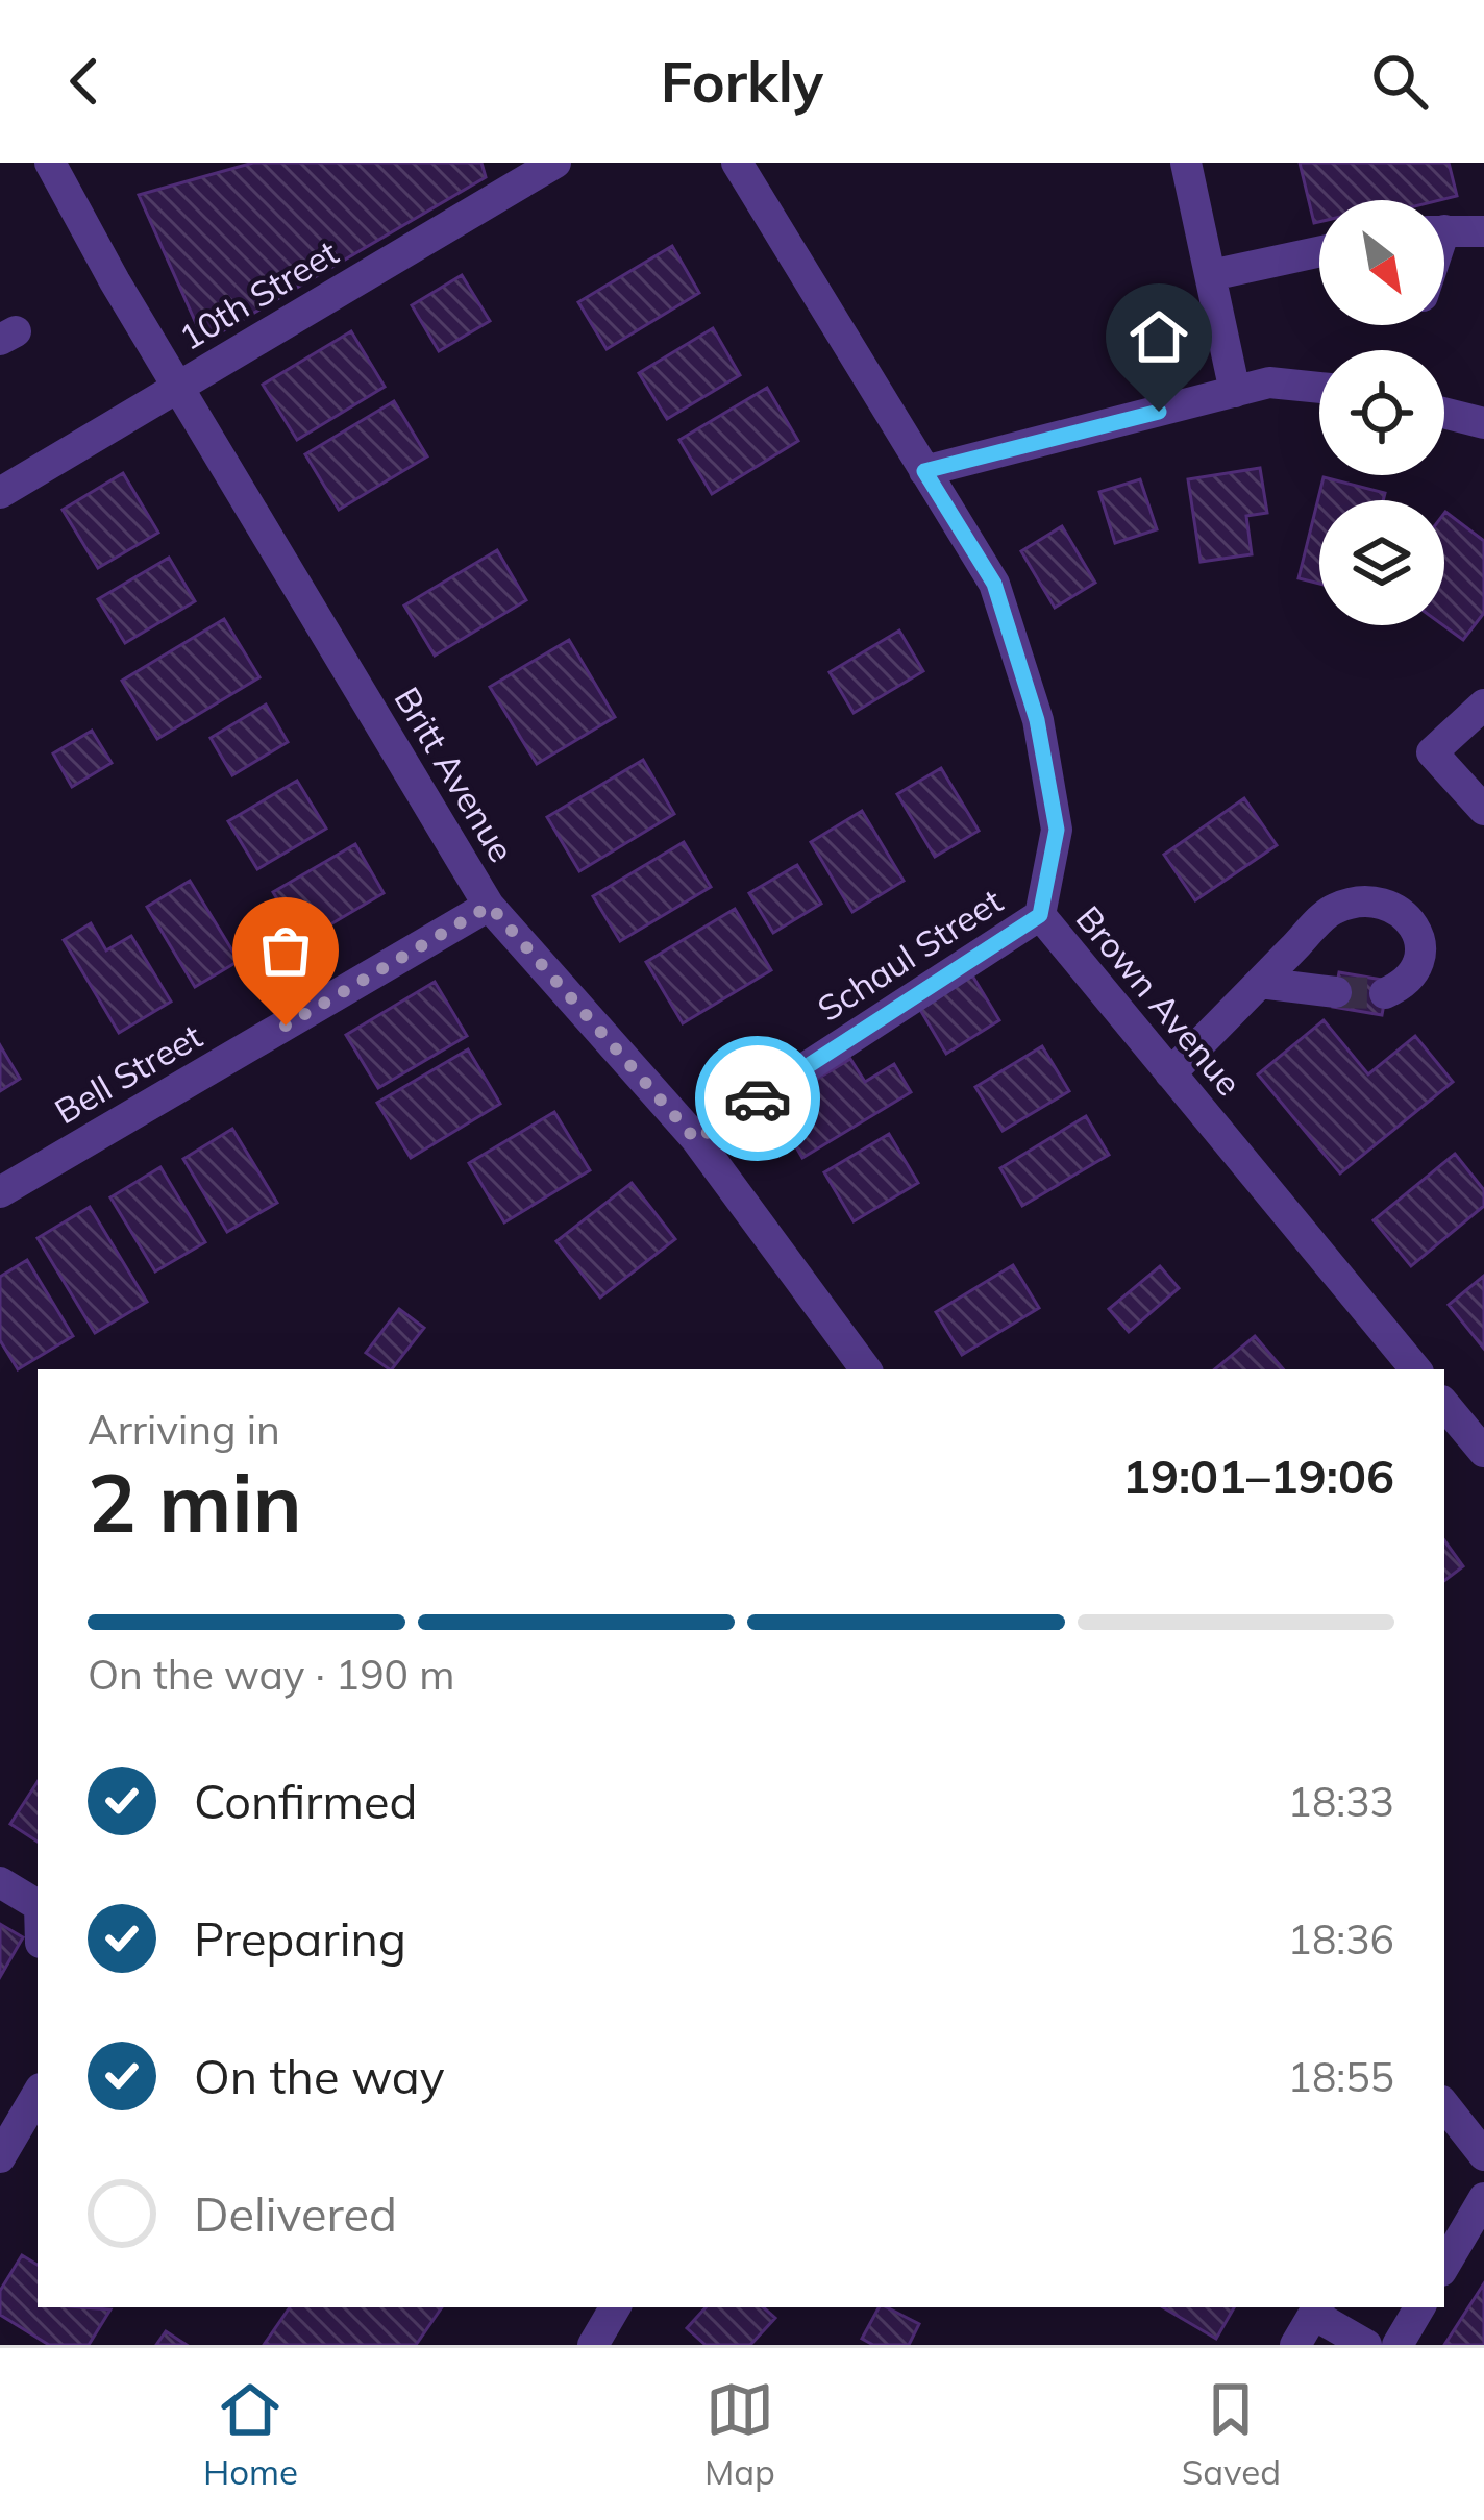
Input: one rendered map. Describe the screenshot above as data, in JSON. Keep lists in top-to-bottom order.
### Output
{
  "streets": {
    "street": [
      "10th Street",
      "Britt Avenue",
      "Schaul Street",
      "Brown Avenue",
      "Bell Street"
    ]
  },
  "crossings": [
    ["10th Street", "Britt Avenue"],
    ["Britt Avenue", "Schaul Street"],
    ["Britt Avenue", "Bell Street"],
    ["Schaul Street", "Brown Avenue"]
  ],
  "north": "bottom right",
  "page": {
    "header": "Forkly",
    "heading": ["2 min", "Arriving in", "19:01–19:06"],
    "bar": "On the way · 190 m",
    "list": [
      ["Confirmed", "18:33"],
      ["Preparing", "18:36"],
      ["On the way", "18:55"],
      "Delivered"
    ],
    "tabs": ["Home", "Map", "Saved"]
  }
}
